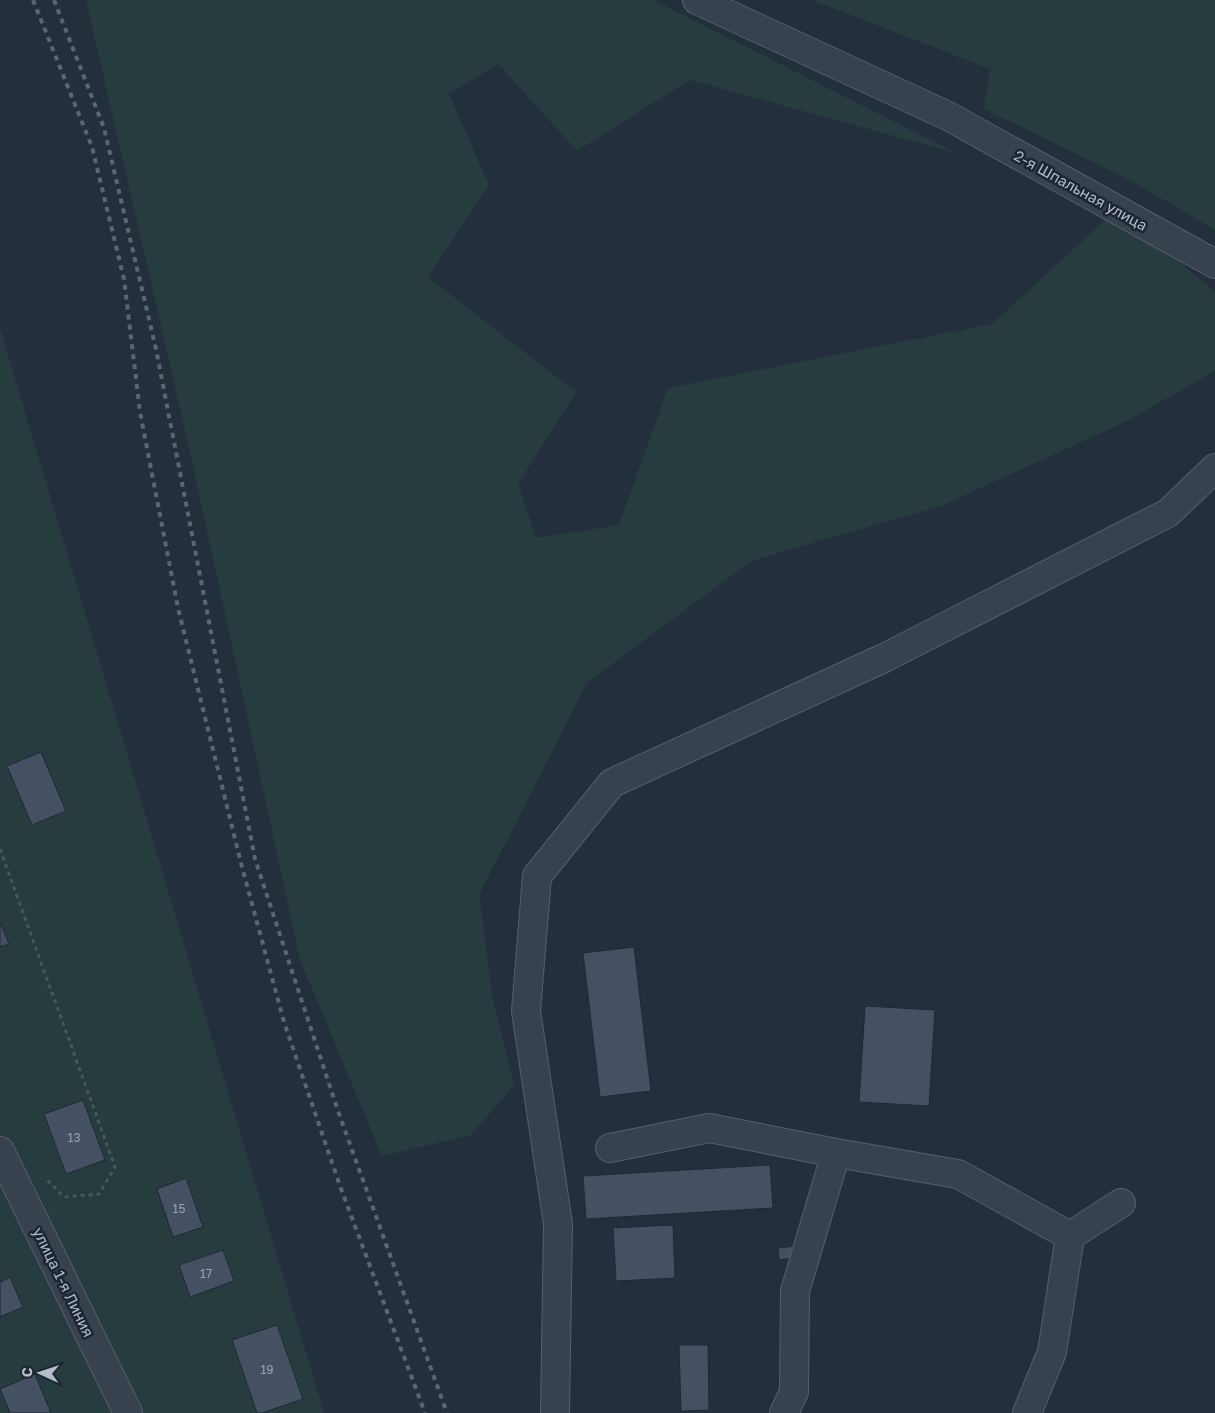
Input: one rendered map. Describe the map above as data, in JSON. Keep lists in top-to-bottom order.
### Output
{
  "streets": {
    "street": ["2-я Шпальная улица", "улица 1-я Линия"]
  },
  "house_numbers": [
    "13",
    "15",
    "17",
    "19"
  ],
  "north": "left"
}
